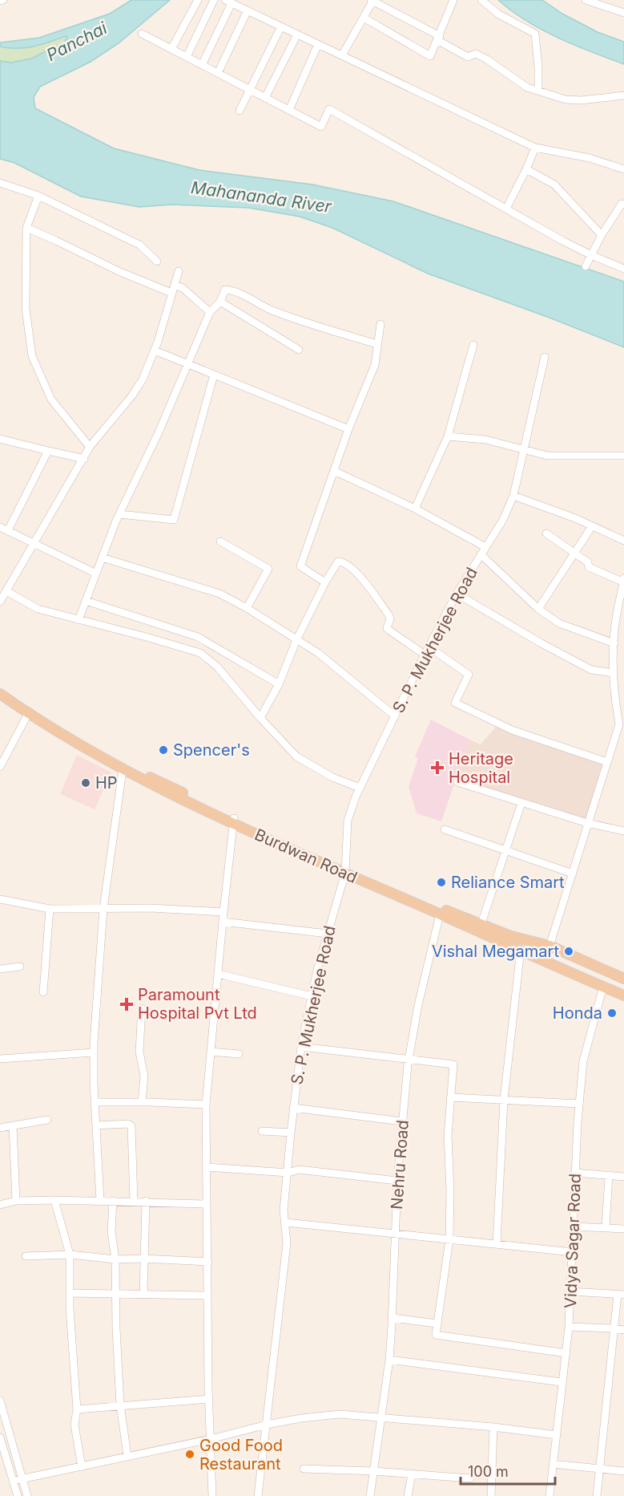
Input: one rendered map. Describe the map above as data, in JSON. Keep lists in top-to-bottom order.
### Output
{
  "streets": {
    "main road": ["Burdwan Road"],
    "street": ["S. P. Mukherjee Road", "Nehru Road", "Vidya Sagar Road"]
  },
  "crossings": [
    ["S. P. Mukherjee Road", "Burdwan Road"],
    ["Burdwan Road", "Nehru Road"],
    ["Burdwan Road", "Vidya Sagar Road"]
  ],
  "water": ["Panchai", "Mahananda River"],
  "places": {
    "other": [
      "Spencer's",
      "HP",
      "Reliance Smart",
      "Vishal Megamart",
      "Honda",
      "Good Food Restaurant"
    ],
    "health": ["Heritage Hospital", "Paramount Hospital Pvt Ltd"]
  },
  "scale_bar": "100 m"
}
